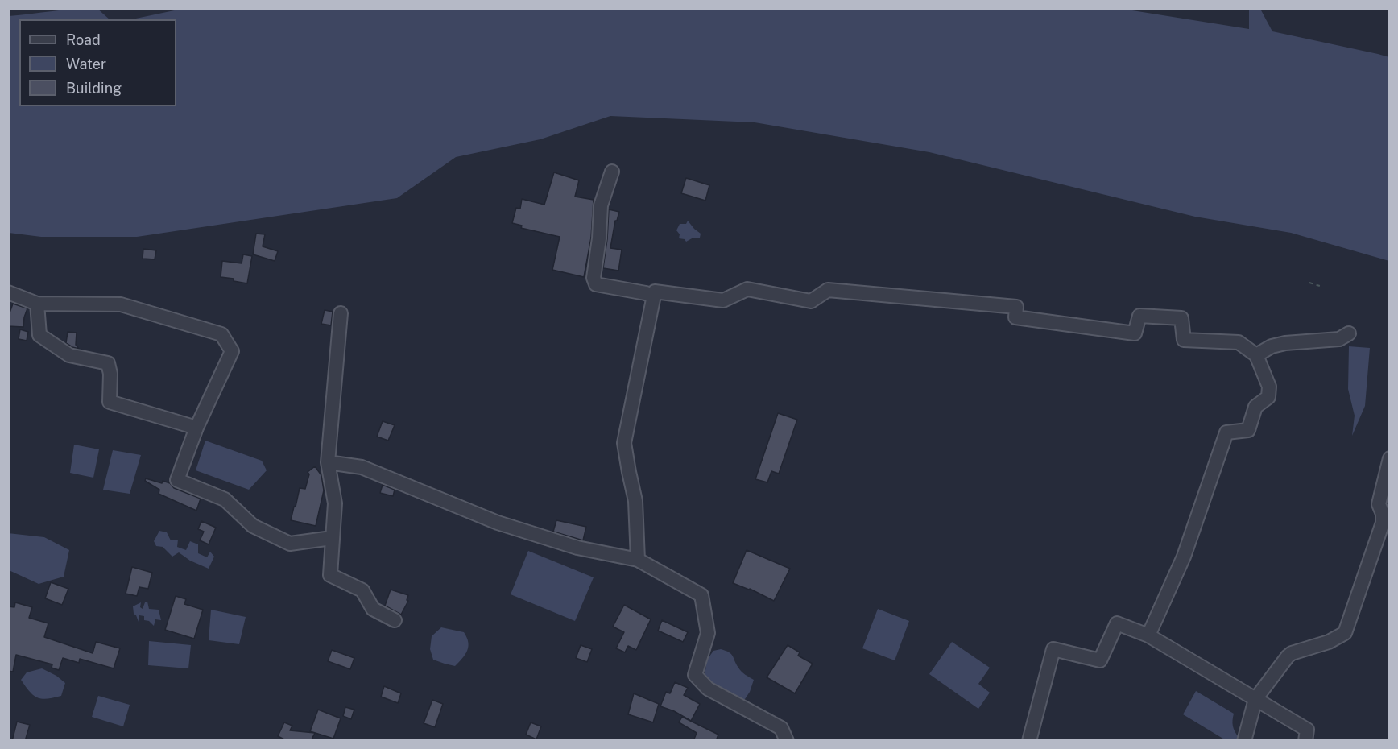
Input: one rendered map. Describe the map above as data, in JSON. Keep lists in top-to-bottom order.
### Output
{
  "legend": ["Road", "Water", "Building"]
}
